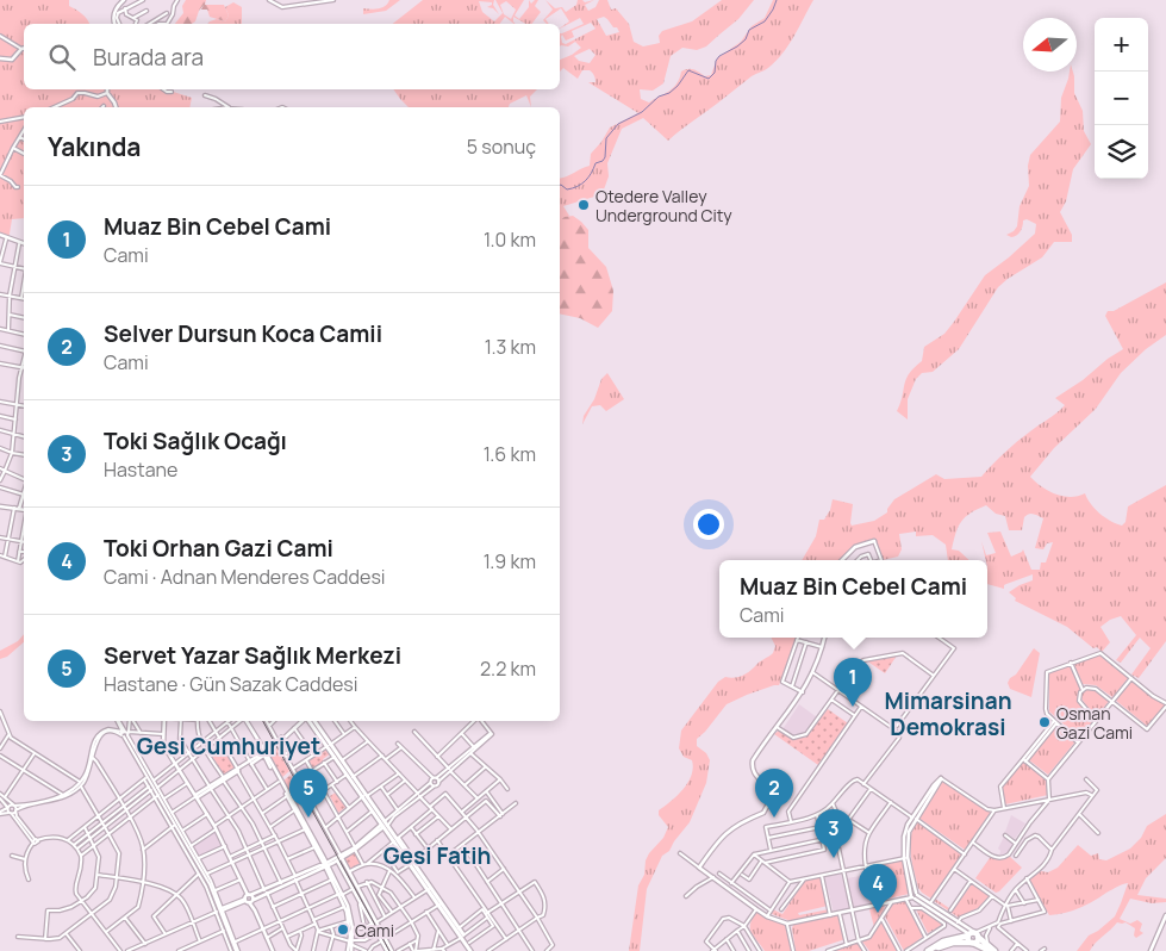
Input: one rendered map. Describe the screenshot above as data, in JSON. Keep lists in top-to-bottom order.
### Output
{
  "districts": ["Mimarsinan Demokrasi", "Gesi Cumhuriyet", "Gesi Fatih"],
  "places": ["Otedere Valley Underground City", "Osman Gazi Cami", "Cami"],
  "north": "left",
  "page": {
    "map_buttons": ["+", "−"],
    "search": "Burada ara",
    "heading": ["Yakında", "5 sonuç"],
    "list": [
      {
        "mark": "1",
        "name": "Muaz Bin Cebel Cami",
        "note": "Cami",
        "value": "1.0 km"
      },
      {
        "mark": "2",
        "name": "Selver Dursun Koca Camii",
        "note": "Cami",
        "value": "1.3 km"
      },
      {
        "mark": "3",
        "name": "Toki Sağlık Ocağı",
        "note": "Hastane",
        "value": "1.6 km"
      },
      {
        "mark": "4",
        "name": "Toki Orhan Gazi Cami",
        "note": "Cami · Adnan Menderes Caddesi",
        "value": "1.9 km"
      },
      {
        "mark": "5",
        "name": "Servet Yazar Sağlık Merkezi",
        "note": "Hastane · Gün Sazak Caddesi",
        "value": "2.2 km"
      }
    ],
    "popup": ["Muaz Bin Cebel Cami", "Cami"],
    "pins": [
      "1",
      "2",
      "5",
      "3",
      "4"
    ]
  }
}
